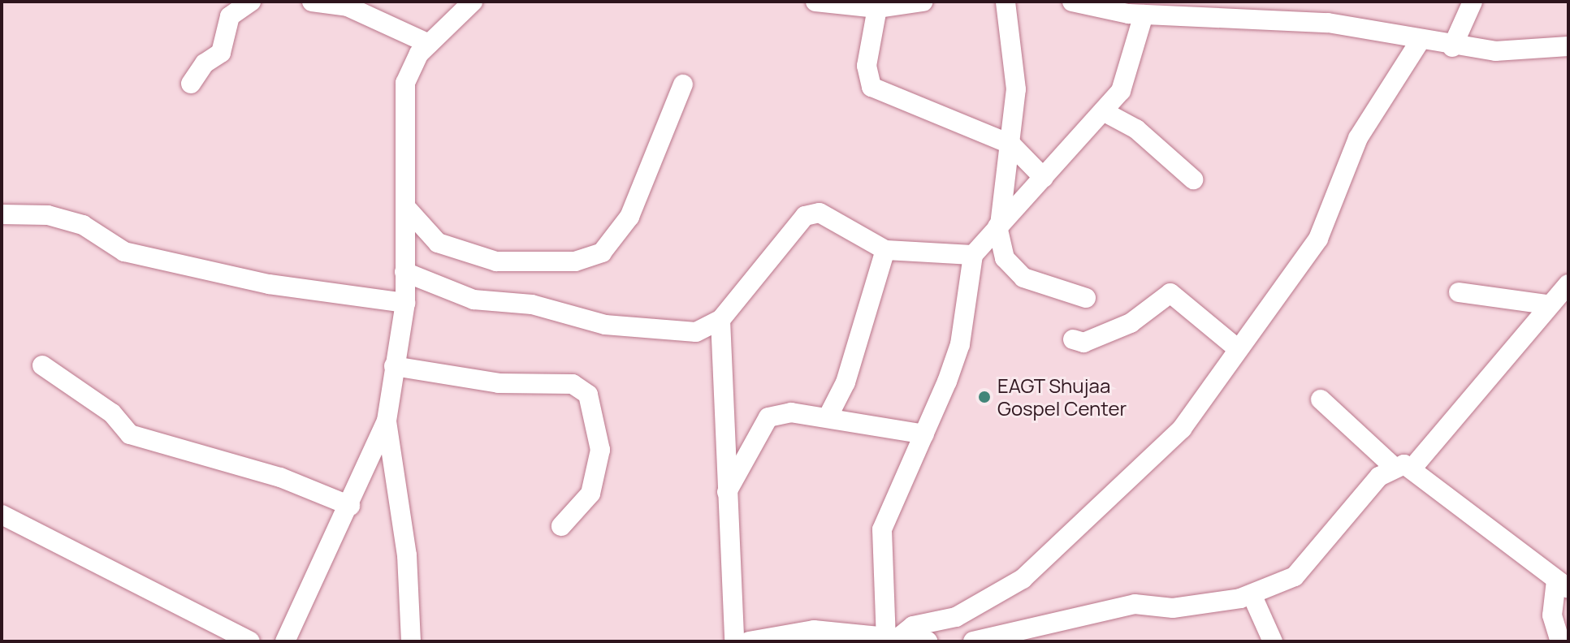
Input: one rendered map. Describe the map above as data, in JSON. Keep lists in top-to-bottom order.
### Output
{
  "places": ["EAGT Shujaa Gospel Center"]
}
